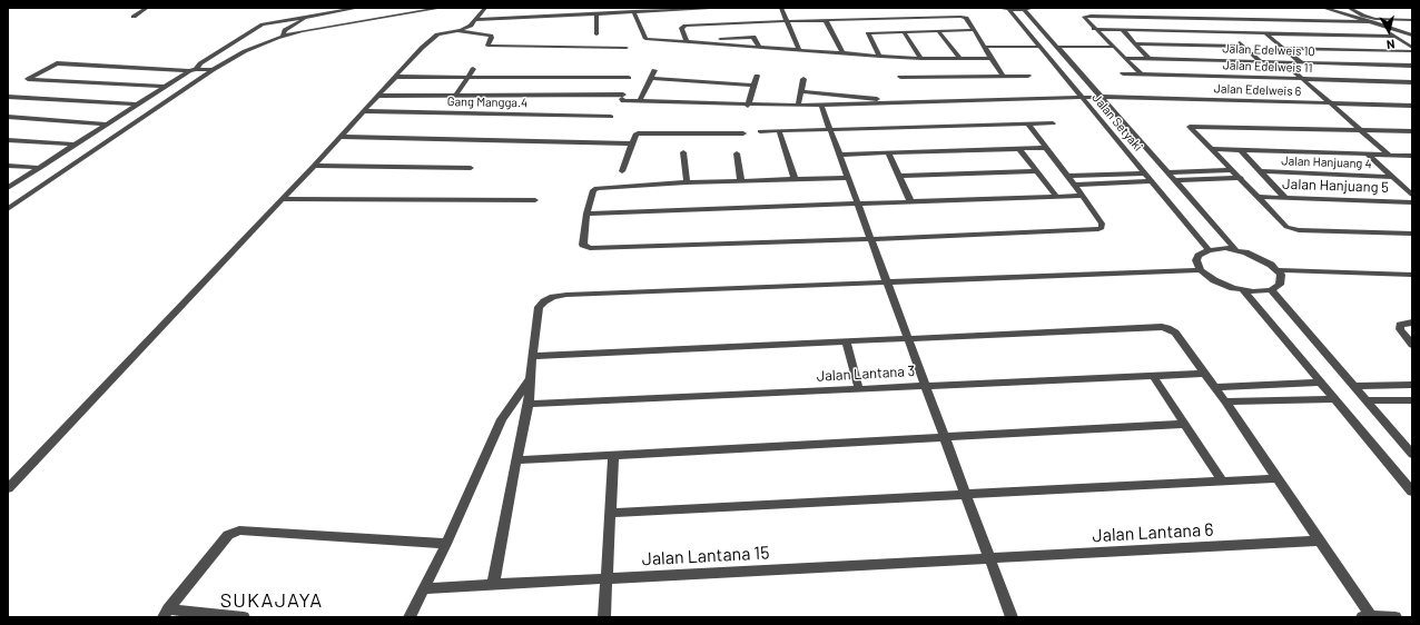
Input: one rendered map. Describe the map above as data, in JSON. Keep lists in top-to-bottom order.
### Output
{
  "streets": {
    "street": [
      "Jalan Edelweis 10",
      "Jalan Edelweis 11",
      "Jalan Edelweis 6",
      "Gang Mangga.4",
      "Jalan Setyaki",
      "Jalan Hanjuang 4",
      "Jalan Hanjuang 5",
      "Jalan Lantana 3",
      "Jalan Lantana 6",
      "Jalan Lantana 15"
    ]
  },
  "crossings": [
    ["Jalan Edelweis 6", "Jalan Setyaki"],
    ["Jalan Lantana 6", "Jalan Lantana 15"]
  ],
  "districts": ["SUKAJAYA"],
  "north": "bottom"
}
